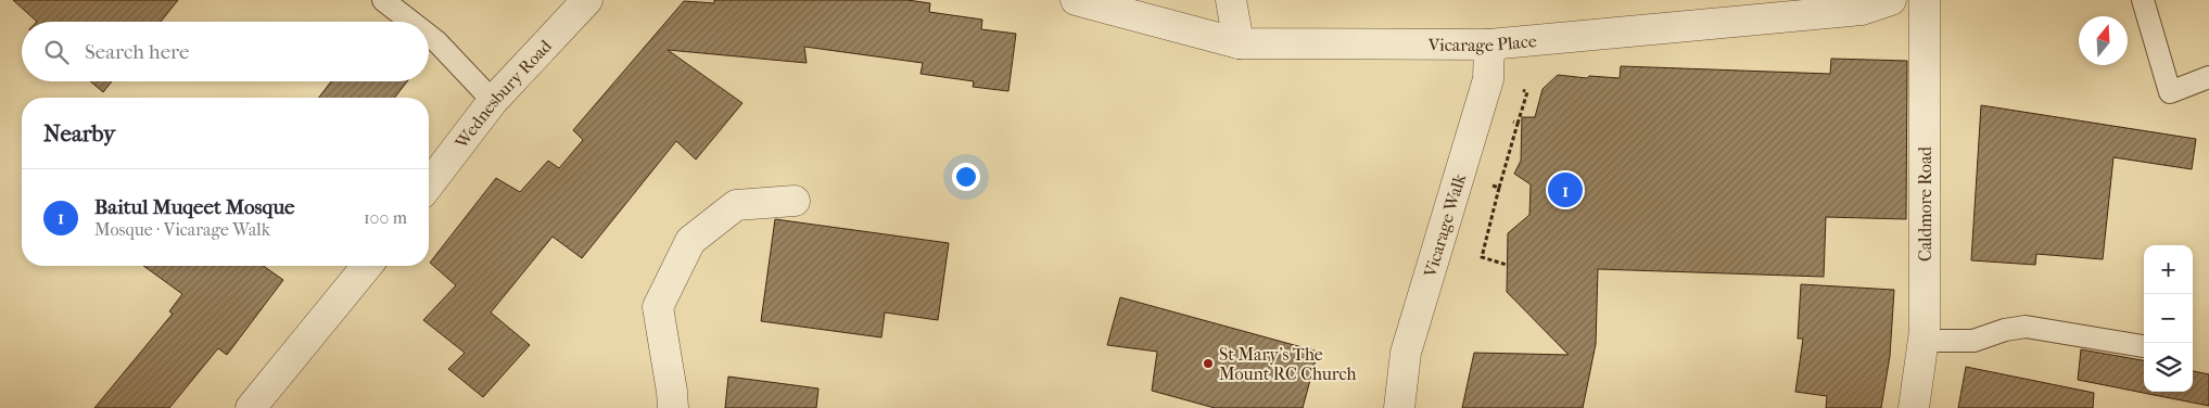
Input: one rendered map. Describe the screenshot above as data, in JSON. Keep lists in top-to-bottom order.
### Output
{
  "streets": {
    "street": [
      "Vicarage Place",
      "Wednesbury Road",
      "Caldmore Road",
      "Vicarage Walk"
    ]
  },
  "crossings": [
    ["Vicarage Place", "Vicarage Walk"]
  ],
  "places": ["St Mary's The Mount RC Church"],
  "north": "top",
  "page": {
    "search": "Search here",
    "heading": "Nearby",
    "list": [
      {
        "mark": "1",
        "name": "Baitul Muqeet Mosque",
        "note": "Mosque · Vicarage Walk",
        "value": "100 m"
      }
    ],
    "pins": "1",
    "map_buttons": ["+", "−"]
  }
}
